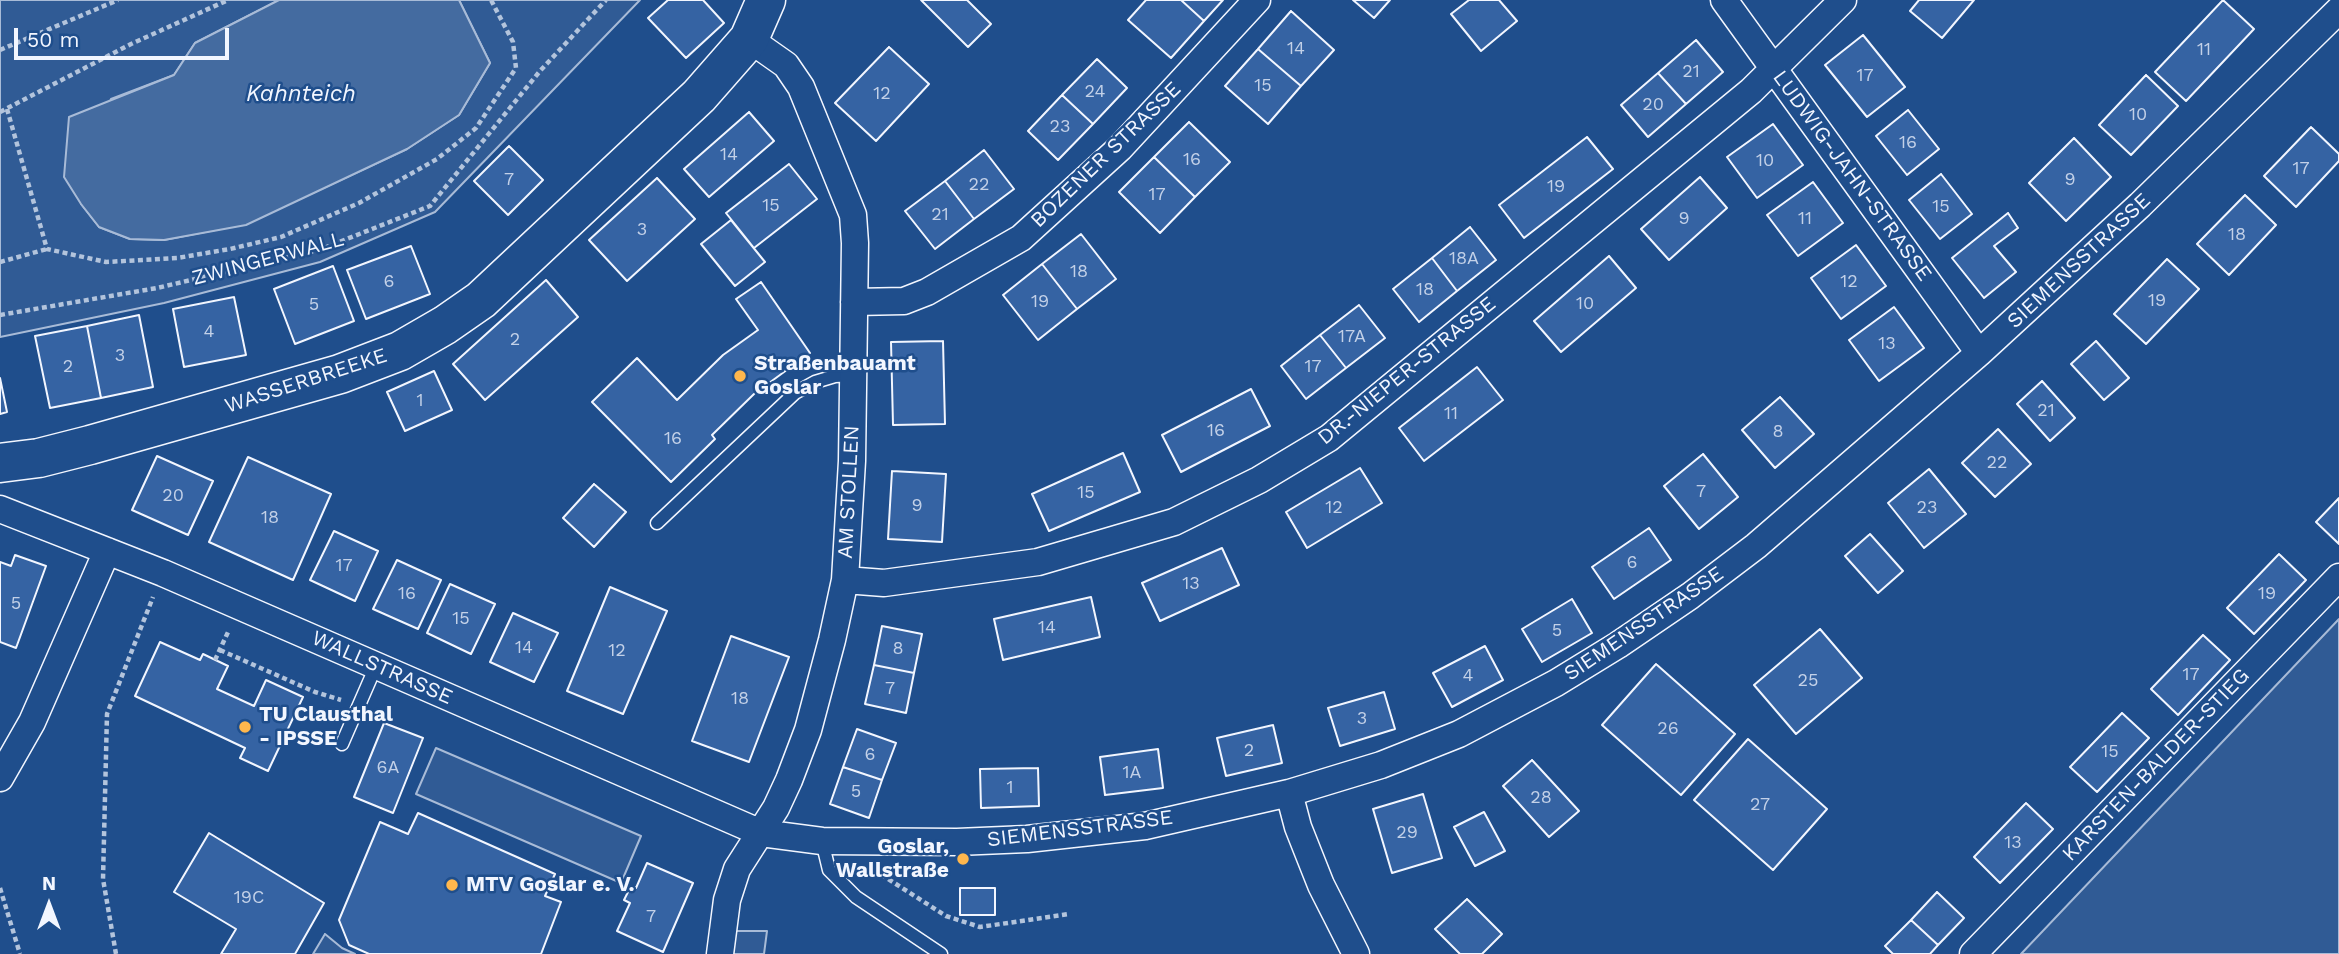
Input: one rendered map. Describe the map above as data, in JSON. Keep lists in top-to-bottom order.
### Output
{
  "streets": {
    "main road": ["WASSERBREEKE"],
    "street": [
      "BOZENER STRASSE",
      "LUDWIG-JAHN-STRASSE",
      "SIEMENSSTRASSE",
      "DR.-NIEPER-STRASSE",
      "AM STOLLEN",
      "WALLSTRASSE",
      "KARSTEN-BALDER-STIEG"
    ],
    "path": ["ZWINGERWALL"]
  },
  "crossings": [
    ["BOZENER STRASSE", "AM STOLLEN"],
    ["LUDWIG-JAHN-STRASSE", "SIEMENSSTRASSE"],
    ["LUDWIG-JAHN-STRASSE", "DR.-NIEPER-STRASSE"],
    ["SIEMENSSTRASSE", "AM STOLLEN"],
    ["SIEMENSSTRASSE", "WALLSTRASSE"],
    ["DR.-NIEPER-STRASSE", "AM STOLLEN"],
    ["WASSERBREEKE", "AM STOLLEN"],
    ["AM STOLLEN", "WALLSTRASSE"]
  ],
  "water": ["Kahnteich"],
  "places": [
    "Straßenbauamt Goslar",
    "TU Clausthal - IPSSE",
    "Goslar, Wallstraße",
    "MTV Goslar e. V."
  ],
  "house_numbers": [
    "14",
    "11",
    "21",
    "17",
    "15",
    "24",
    "12",
    "20",
    "10",
    "23",
    "16",
    "14",
    "16",
    "10",
    "17",
    "7",
    "9",
    "22",
    "19",
    "17",
    "15",
    "15",
    "21",
    "9",
    "11",
    "3",
    "18",
    "18A",
    "18",
    "6",
    "12",
    "18",
    "19",
    "19",
    "10",
    "5",
    "4",
    "17A",
    "2",
    "13",
    "3",
    "2",
    "17",
    "1",
    "21",
    "11",
    "16",
    "8",
    "16",
    "22",
    "7",
    "15",
    "20",
    "9",
    "12",
    "23",
    "18",
    "6",
    "17",
    "13",
    "16",
    "19",
    "5",
    "15",
    "14",
    "5",
    "14",
    "8",
    "12",
    "17",
    "4",
    "25",
    "7",
    "18",
    "3",
    "26",
    "2",
    "15",
    "6",
    "6A",
    "1A",
    "1",
    "5",
    "28",
    "27",
    "29",
    "13",
    "19C",
    "7"
  ],
  "scale_bar": "50 m",
  "north": "top"
}
